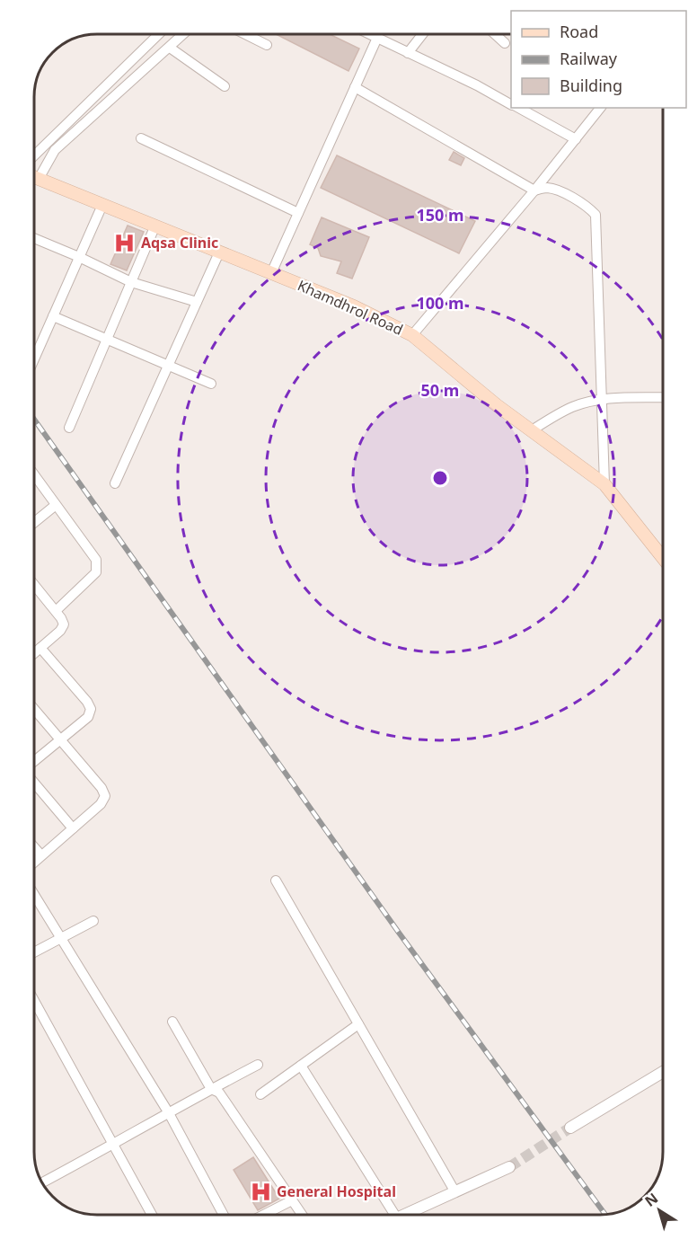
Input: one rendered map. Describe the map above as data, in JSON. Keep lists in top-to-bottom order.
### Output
{
  "streets": {
    "main road": ["Khamdhrol Road"]
  },
  "places": {
    "hospital": ["Aqsa Clinic", "General Hospital"]
  },
  "legend": ["Road", "Railway", "Building"],
  "north": "top left",
  "rings": ["150 m", "100 m", "50 m"]
}
